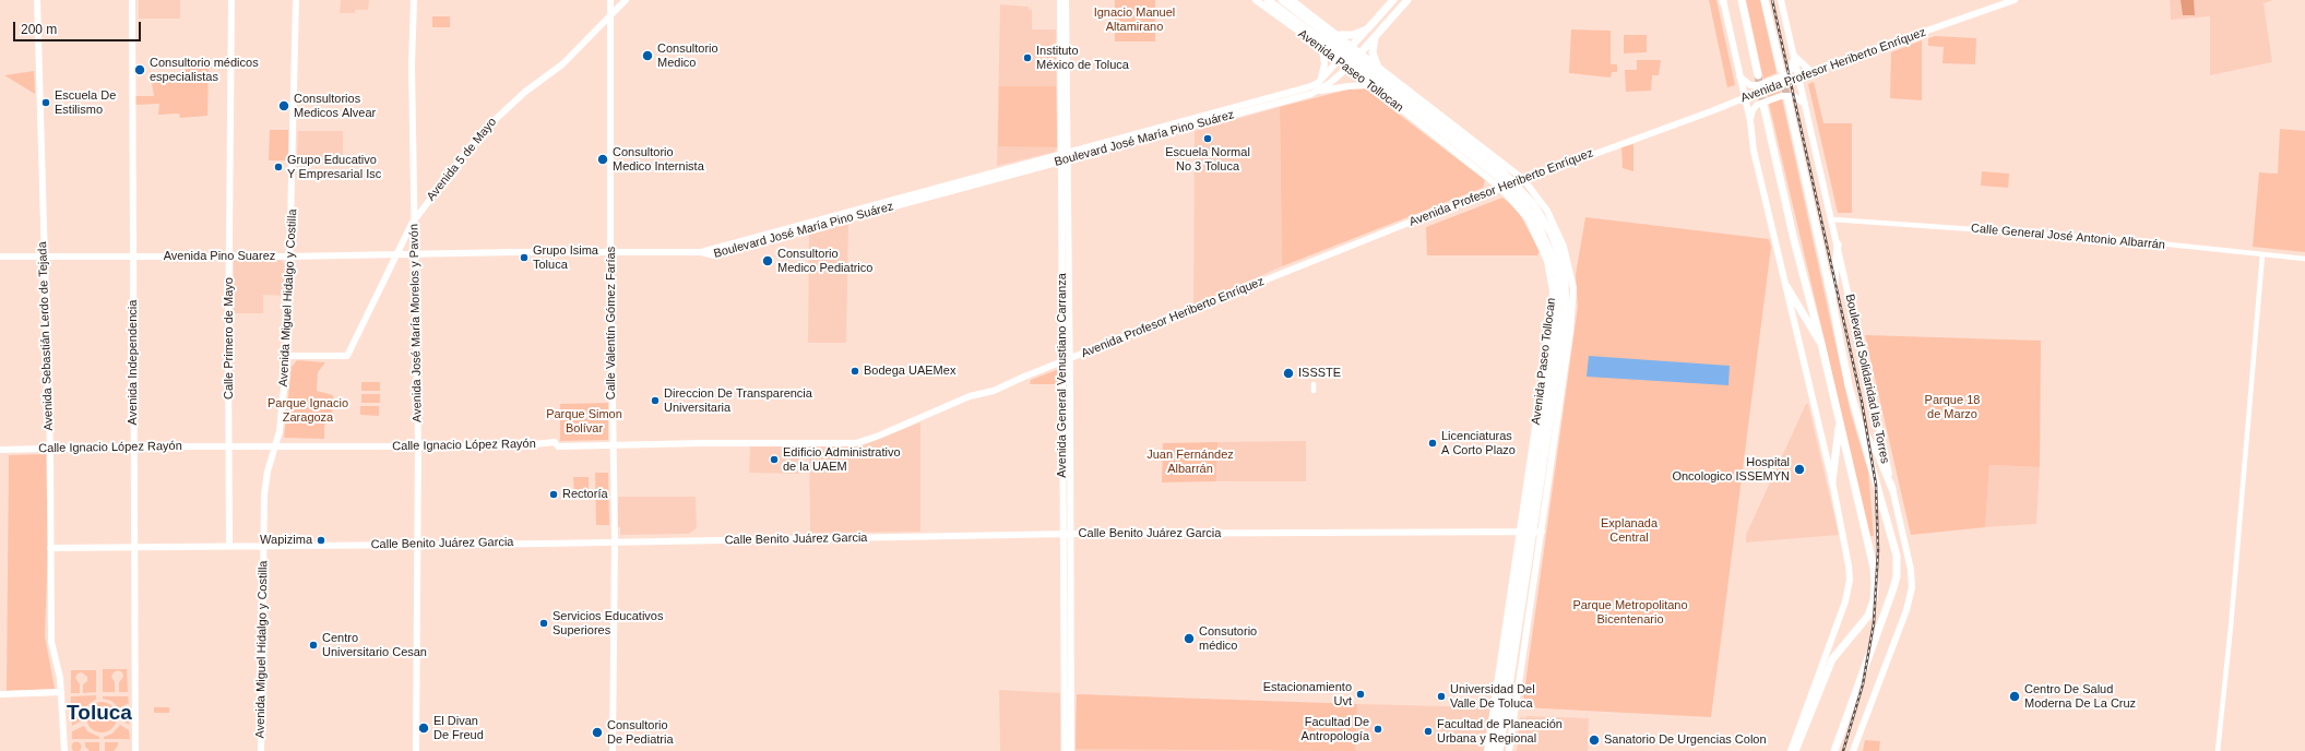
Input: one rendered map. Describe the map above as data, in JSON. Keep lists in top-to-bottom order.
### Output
{
  "streets": {
    "highway": ["Avenida Paseo Tollocan", "Boulevard José María Pino Suárez", "Boulevard Solidaridad las Torres"],
    "main road": [
      "Avenida Profesor Heriberto Enríquez",
      "Avenida 5 de Mayo",
      "Avenida Pino Suarez",
      "Avenida Miguel Hidalgo y Costilla",
      "Avenida José María Morelos y Pavón",
      "Calle Valentín Gómez Farías",
      "Avenida Sebastián Lerdo de Tejada",
      "Calle Primero de Mayo",
      "Avenida Independencia",
      "Avenida General Venustiano Carranza",
      "Calle Ignacio López Rayón",
      "Calle Benito Juárez Garcia"
    ],
    "street": ["Calle General José Antonio Albarrán"]
  },
  "crossings": [
    ["Avenida Profesor Heriberto Enríquez", "Avenida Paseo Tollocan"],
    ["Avenida Profesor Heriberto Enríquez", "Avenida General Venustiano Carranza"],
    ["Avenida Profesor Heriberto Enríquez", "Boulevard Solidaridad las Torres"],
    ["Avenida Profesor Heriberto Enríquez", "Calle Ignacio López Rayón"],
    ["Avenida Paseo Tollocan", "Boulevard José María Pino Suárez"],
    ["Avenida Paseo Tollocan", "Calle Benito Juárez Garcia"],
    ["Boulevard José María Pino Suárez", "Avenida Pino Suarez"],
    ["Boulevard José María Pino Suárez", "Avenida General Venustiano Carranza"],
    ["Avenida 5 de Mayo", "Avenida Pino Suarez"],
    ["Avenida 5 de Mayo", "Avenida Miguel Hidalgo y Costilla"],
    ["Avenida 5 de Mayo", "Avenida José María Morelos y Pavón"],
    ["Avenida 5 de Mayo", "Calle Valentín Gómez Farías"],
    ["Calle General José Antonio Albarrán", "Boulevard Solidaridad las Torres"],
    ["Avenida Pino Suarez", "Avenida Miguel Hidalgo y Costilla"],
    ["Avenida Pino Suarez", "Avenida José María Morelos y Pavón"],
    ["Avenida Pino Suarez", "Calle Valentín Gómez Farías"],
    ["Avenida Pino Suarez", "Avenida Sebastián Lerdo de Tejada"],
    ["Avenida Pino Suarez", "Calle Primero de Mayo"],
    ["Avenida Pino Suarez", "Avenida Independencia"],
    ["Avenida Miguel Hidalgo y Costilla", "Calle Ignacio López Rayón"],
    ["Avenida Miguel Hidalgo y Costilla", "Calle Benito Juárez Garcia"],
    ["Avenida José María Morelos y Pavón", "Calle Ignacio López Rayón"],
    ["Avenida José María Morelos y Pavón", "Calle Benito Juárez Garcia"],
    ["Calle Valentín Gómez Farías", "Calle Ignacio López Rayón"],
    ["Calle Valentín Gómez Farías", "Calle Benito Juárez Garcia"],
    ["Avenida Sebastián Lerdo de Tejada", "Calle Ignacio López Rayón"],
    ["Avenida Sebastián Lerdo de Tejada", "Calle Benito Juárez Garcia"],
    ["Calle Primero de Mayo", "Calle Ignacio López Rayón"],
    ["Calle Primero de Mayo", "Calle Benito Juárez Garcia"],
    ["Avenida Independencia", "Calle Ignacio López Rayón"],
    ["Avenida Independencia", "Calle Benito Juárez Garcia"],
    ["Avenida General Venustiano Carranza", "Calle Benito Juárez Garcia"]
  ],
  "districts": ["Toluca"],
  "parks": [
    "Ignacio Manuel Altamirano",
    "Parque 18 de Marzo",
    "Parque Ignacio Zaragoza",
    "Parque Simon Bolívar",
    "Juan Fernández Albarrán",
    "Explanada Central",
    "Parque Metropolitano Bicentenario"
  ],
  "places": [
    "Consultorio Medico",
    "Instituto México de Toluca",
    "Consultorio médicos especialistas",
    "Escuela De Estilismo",
    "Consultorios Medicos Alvear",
    "Escuela Normal No 3 Toluca",
    "Consultorio Medico Internista",
    "Grupo Educativo Y Empresarial Isc",
    "Grupo Isima Toluca",
    "Consultorio Medico Pediatrico",
    "Bodega UAEMex",
    "ISSSTE",
    "Direccion De Transparencia Universitaria",
    "Licenciaturas A Corto Plazo",
    "Edificio Administrativo de la UAEM",
    "Hospital Oncologico ISSEMYN",
    "Rectoría",
    "Wapizima",
    "Servicios Educativos Superiores",
    "Consutorio médico",
    "Centro Universitario Cesan",
    "Estacionamiento Uvt",
    "Universidad Del Valle De Toluca",
    "Centro De Salud Moderna De La Cruz",
    "El Divan De Freud",
    "Facultad De Antropología",
    "Facultad de Planeación Urbana y Regional",
    "Consultorio De Pediatria",
    "Sanatorio De Urgencias Colon"
  ],
  "scale_bar": "200 m"
}
